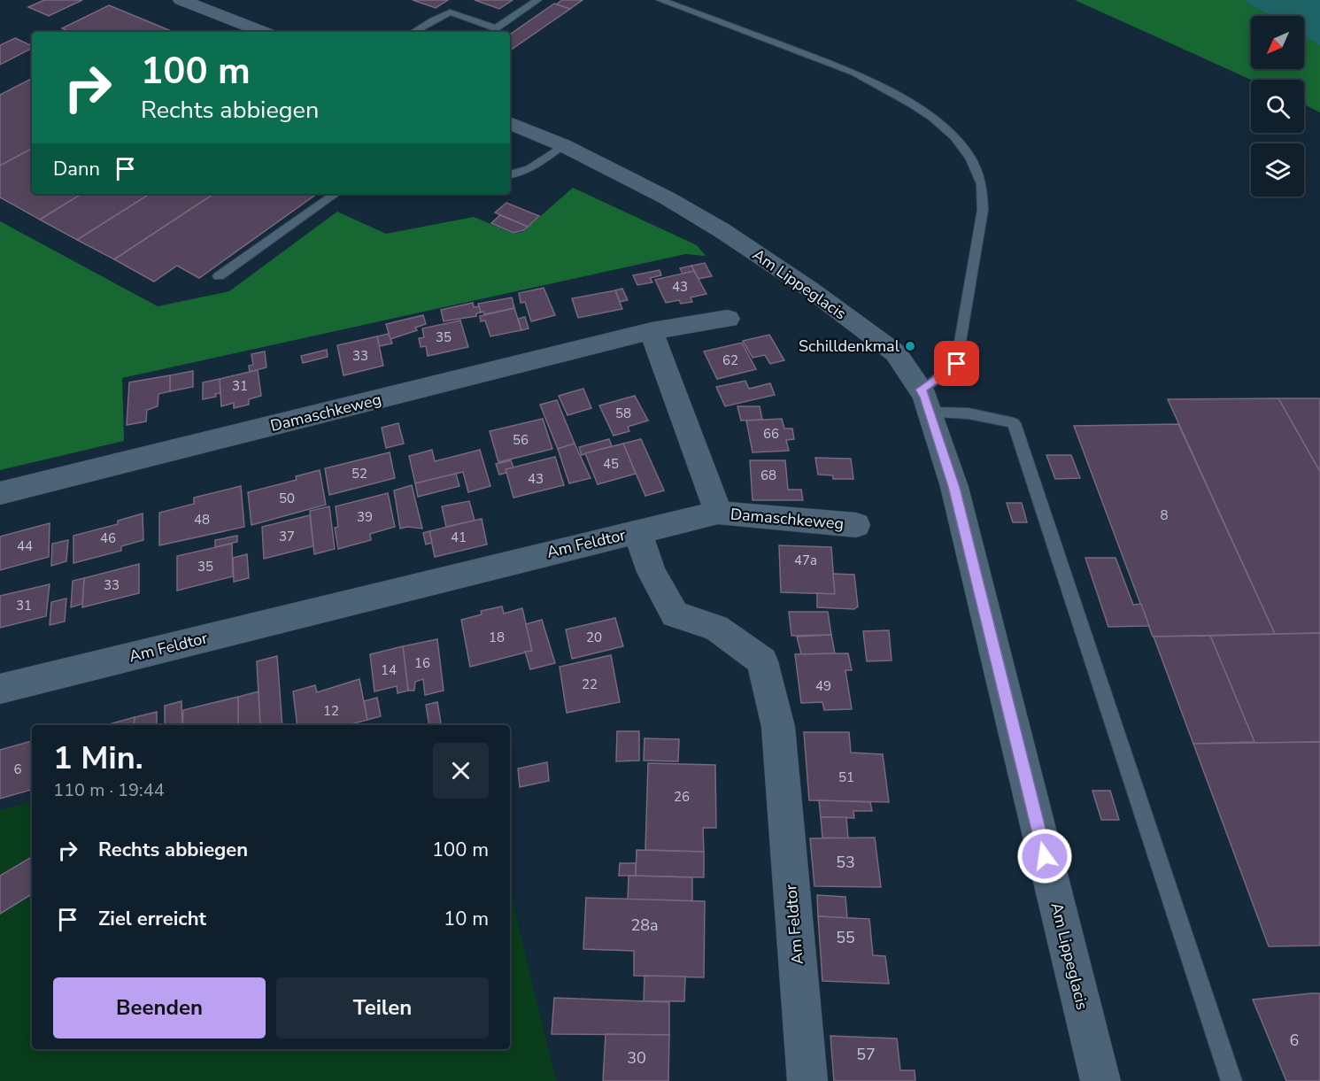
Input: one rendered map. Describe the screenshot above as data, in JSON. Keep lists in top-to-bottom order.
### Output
{
  "streets": {
    "street": ["Am Lippeglacis", "Damaschkeweg", "Am Feldtor"]
  },
  "crossings": [
    ["Damaschkeweg", "Am Feldtor"]
  ],
  "places": ["Schilldenkmal"],
  "house_numbers": [
    "43",
    "35",
    "33",
    "62",
    "31",
    "58",
    "66",
    "56",
    "45",
    "52",
    "68",
    "43",
    "50",
    "8",
    "39",
    "48",
    "37",
    "41",
    "46",
    "44",
    "47a",
    "35",
    "33",
    "31",
    "18",
    "20",
    "16",
    "14",
    "22",
    "49",
    "12",
    "6",
    "51",
    "26",
    "53",
    "28a",
    "55",
    "6",
    "57",
    "30"
  ],
  "north": "bottom left",
  "page": {
    "turn": ["100 m", "Rechts abbiegen"],
    "then": "Dann",
    "heading": ["1 Min.", "110 m · 19:44"],
    "list": [
      {
        "name": "Rechts abbiegen",
        "value": "100 m"
      },
      {
        "name": "Ziel erreicht",
        "value": "10 m"
      }
    ],
    "buttons": ["Beenden", "Teilen"]
  }
}
